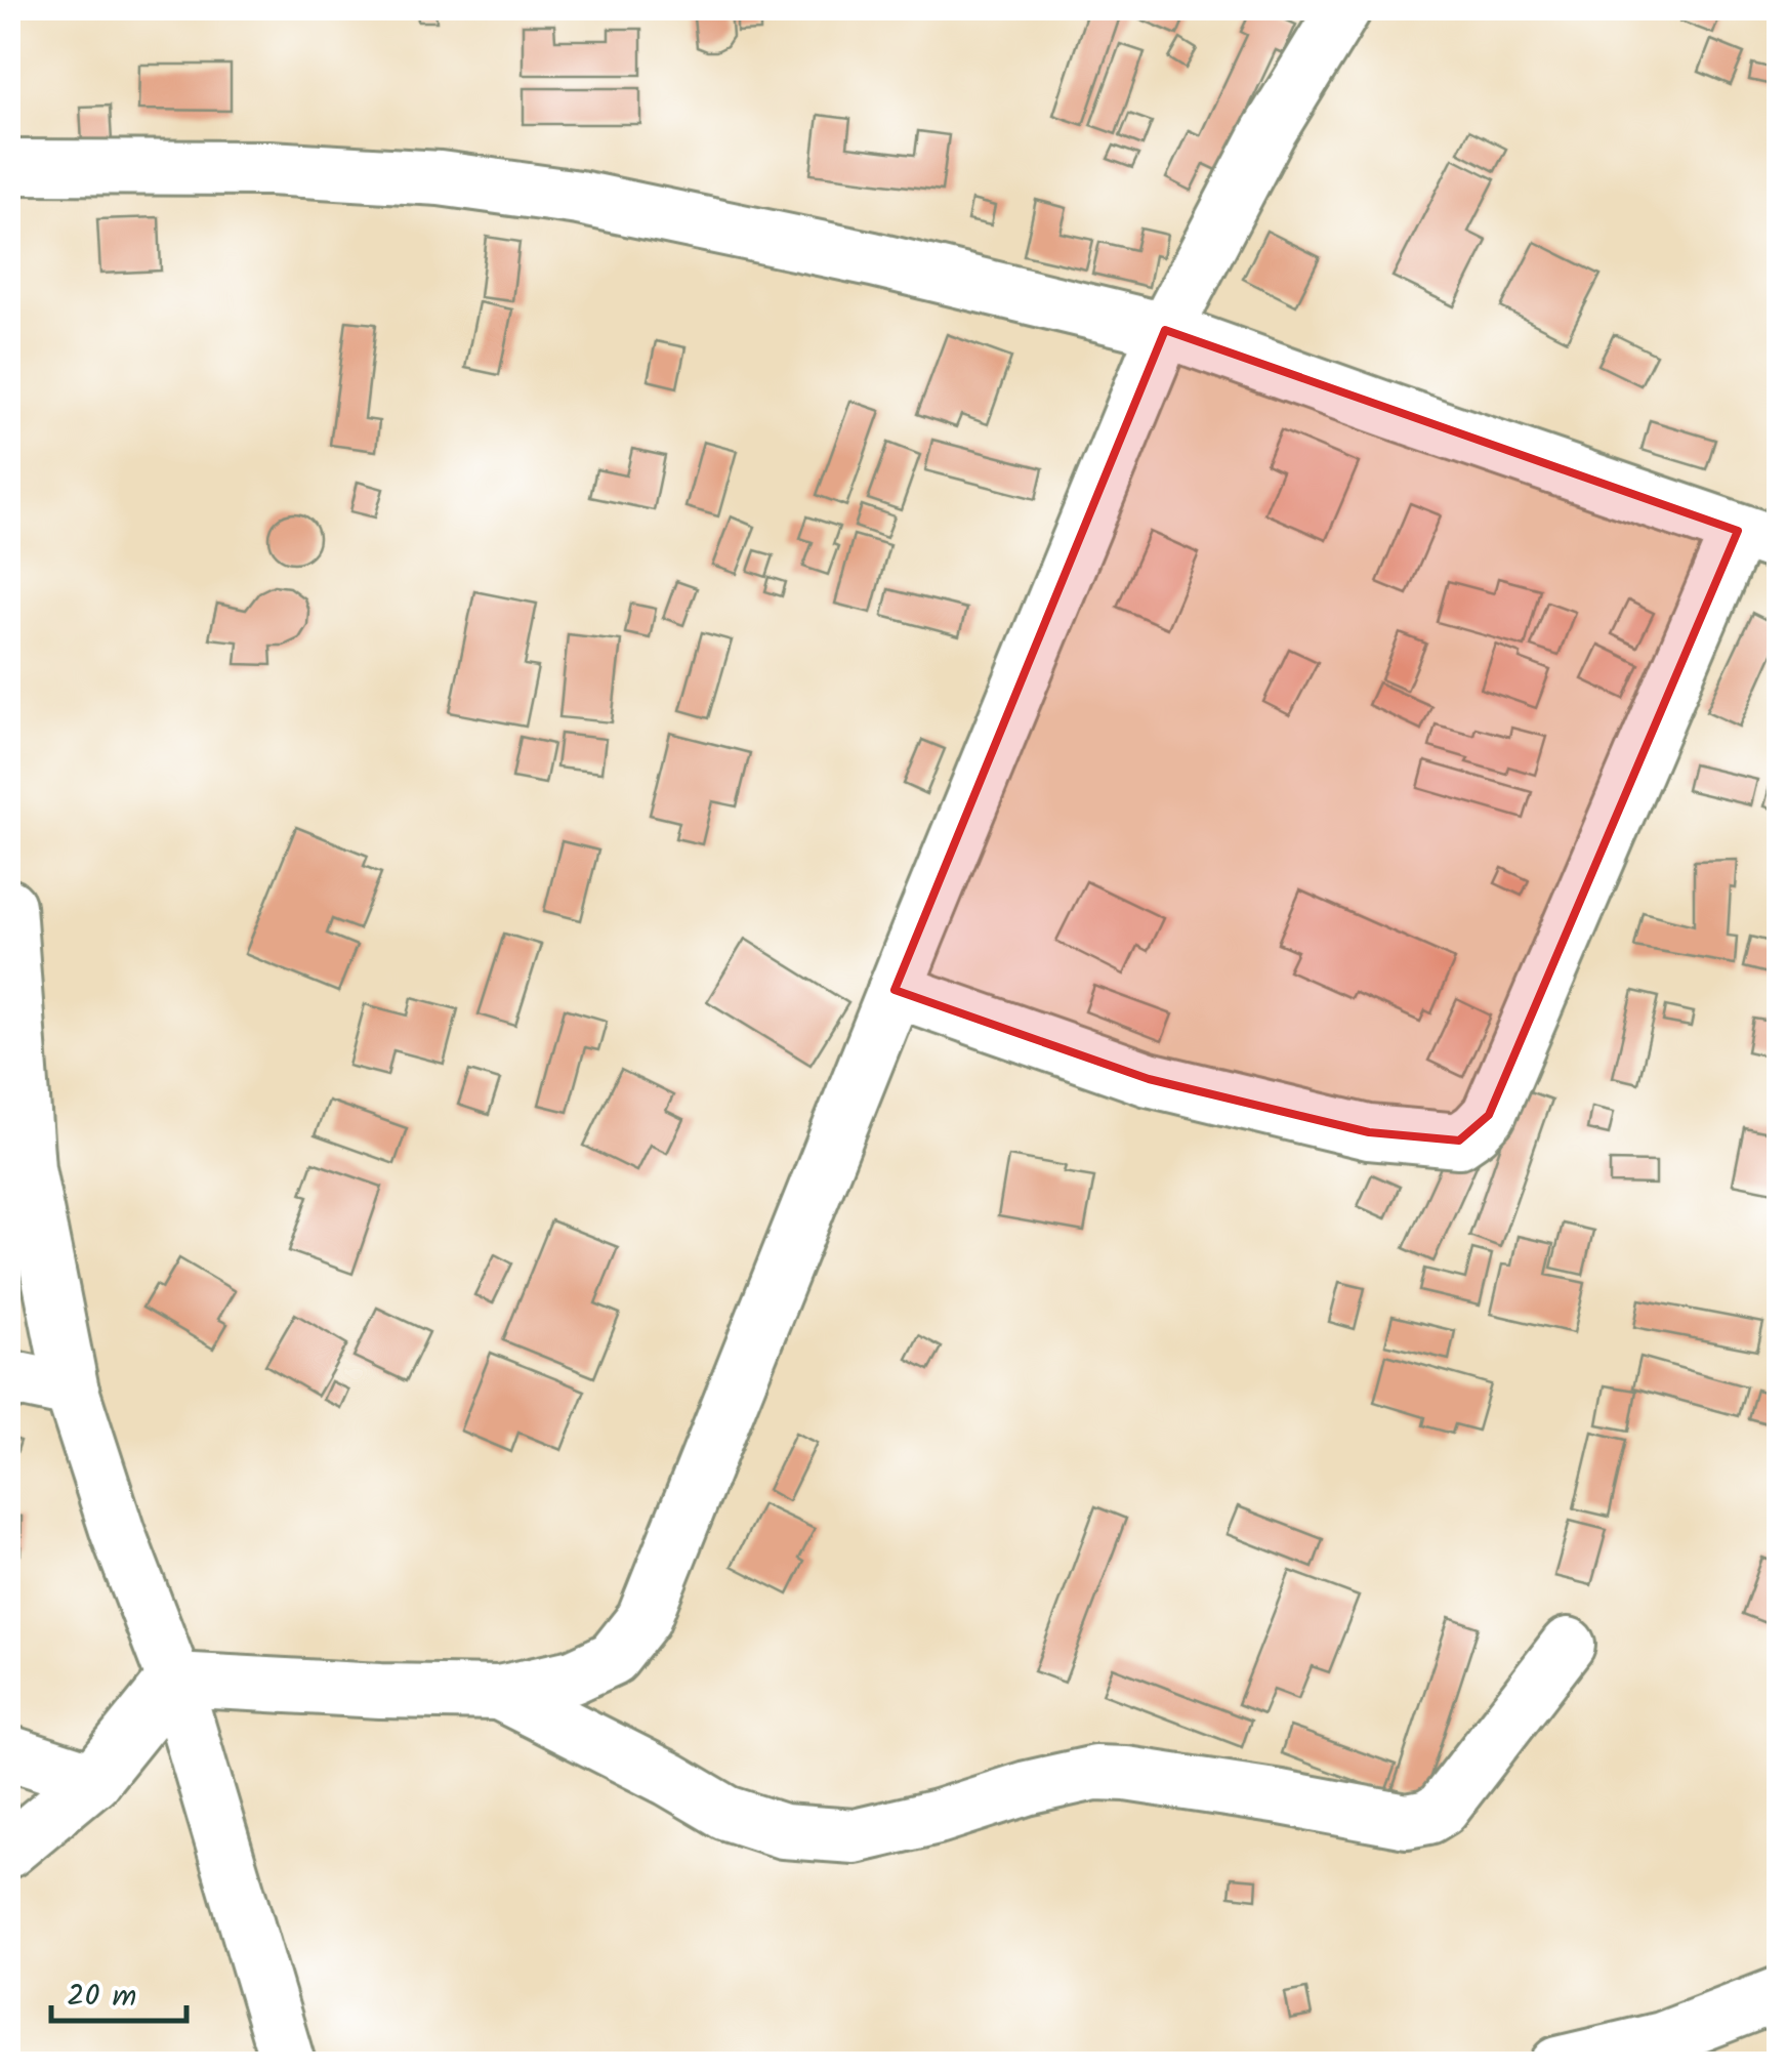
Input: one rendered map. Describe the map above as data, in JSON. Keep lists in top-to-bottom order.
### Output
{
  "scale_bar": "20 m"
}
